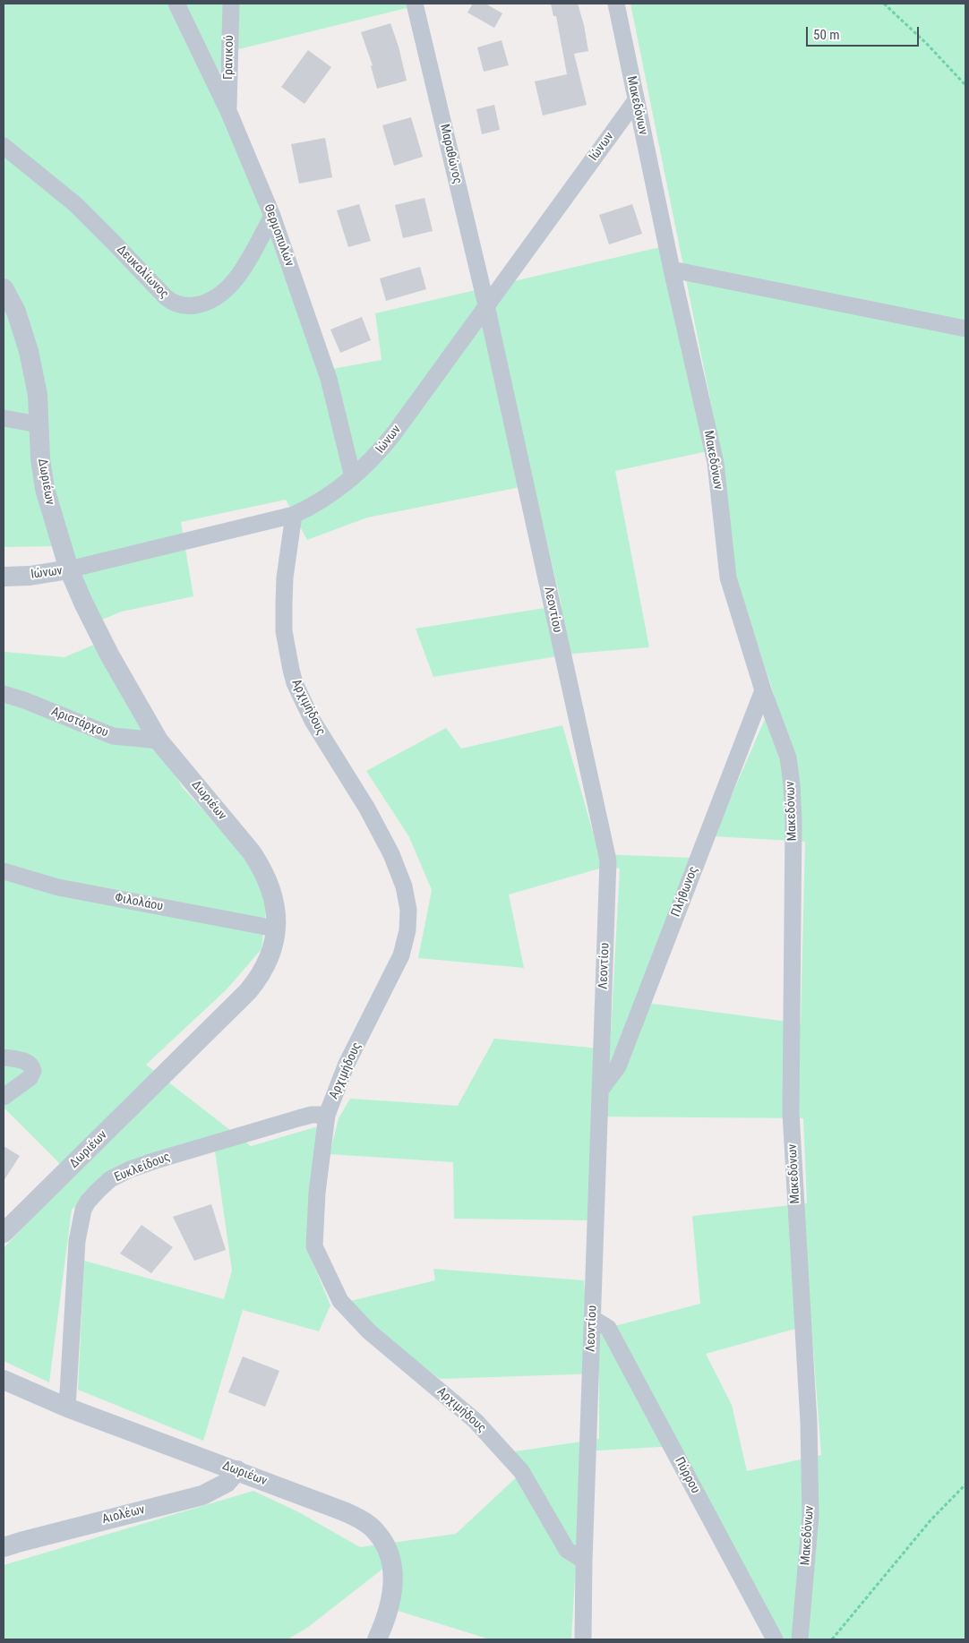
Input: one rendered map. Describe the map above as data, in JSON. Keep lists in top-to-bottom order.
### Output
{
  "streets": {
    "street": [
      "Γρανικού",
      "Μακεδόνων",
      "Ιώνων",
      "Μαραθώνος",
      "Θερμοπυλών",
      "Δευκαλίωνος",
      "Δωριέων",
      "Λεοντίου",
      "Αρχιμήδους",
      "Αριστάρχου",
      "Πλήθωνος",
      "Φιλολάου",
      "Ευκλείδους",
      "Πύρρου",
      "Αιολέων"
    ]
  },
  "crossings": [
    ["Γρανικού", "Θερμοπυλών"],
    ["Μακεδόνων", "Ιώνων"],
    ["Μακεδόνων", "Πλήθωνος"],
    ["Ιώνων", "Μαραθώνος"],
    ["Ιώνων", "Θερμοπυλών"],
    ["Ιώνων", "Δωριέων"],
    ["Ιώνων", "Λεοντίου"],
    ["Ιώνων", "Αρχιμήδους"],
    ["Μαραθώνος", "Λεοντίου"],
    ["Θερμοπυλών", "Δευκαλίωνος"],
    ["Δωριέων", "Αριστάρχου"],
    ["Δωριέων", "Φιλολάου"],
    ["Δωριέων", "Ευκλείδους"],
    ["Δωριέων", "Αιολέων"],
    ["Λεοντίου", "Αρχιμήδους"],
    ["Λεοντίου", "Πλήθωνος"],
    ["Λεοντίου", "Πύρρου"],
    ["Αρχιμήδους", "Ευκλείδους"]
  ],
  "scale_bar": "50 m"
}
